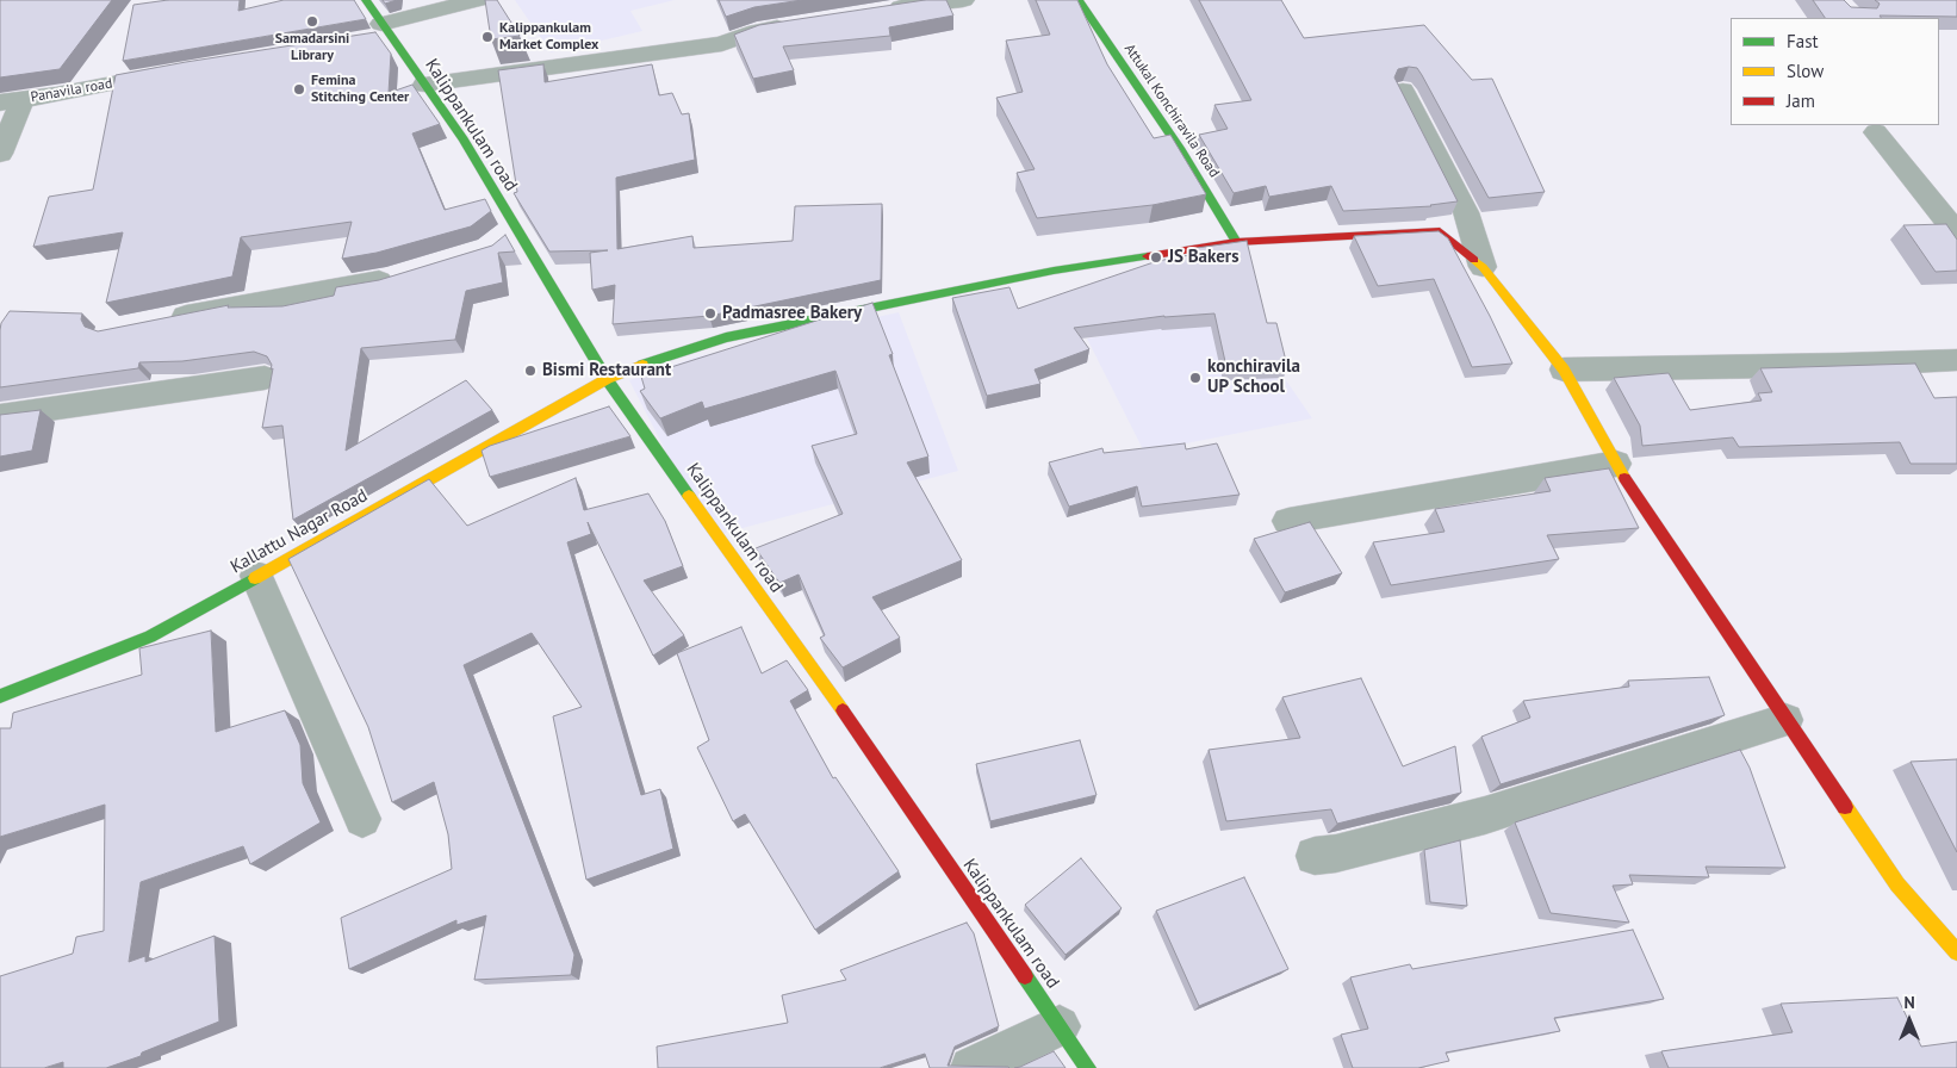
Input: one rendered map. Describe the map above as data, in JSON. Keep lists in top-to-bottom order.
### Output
{
  "streets": {
    "street": [
      "Panavila road",
      "Attukal Konchiravila Road",
      "Kalippankulam road",
      "Kallattu Nagar Road"
    ]
  },
  "crossings": [
    ["Attukal Konchiravila Road", "Kallattu Nagar Road"],
    ["Kalippankulam road", "Kallattu Nagar Road"]
  ],
  "places": [
    "Samadarsini Library",
    "Kalippankulam Market Complex",
    "Femina Stitching Center",
    "JS Bakers",
    "Padmasree Bakery",
    "Bismi Restaurant",
    "konchiravila UP School"
  ],
  "legend": ["Fast", "Slow", "Jam"],
  "north": "top"
}
